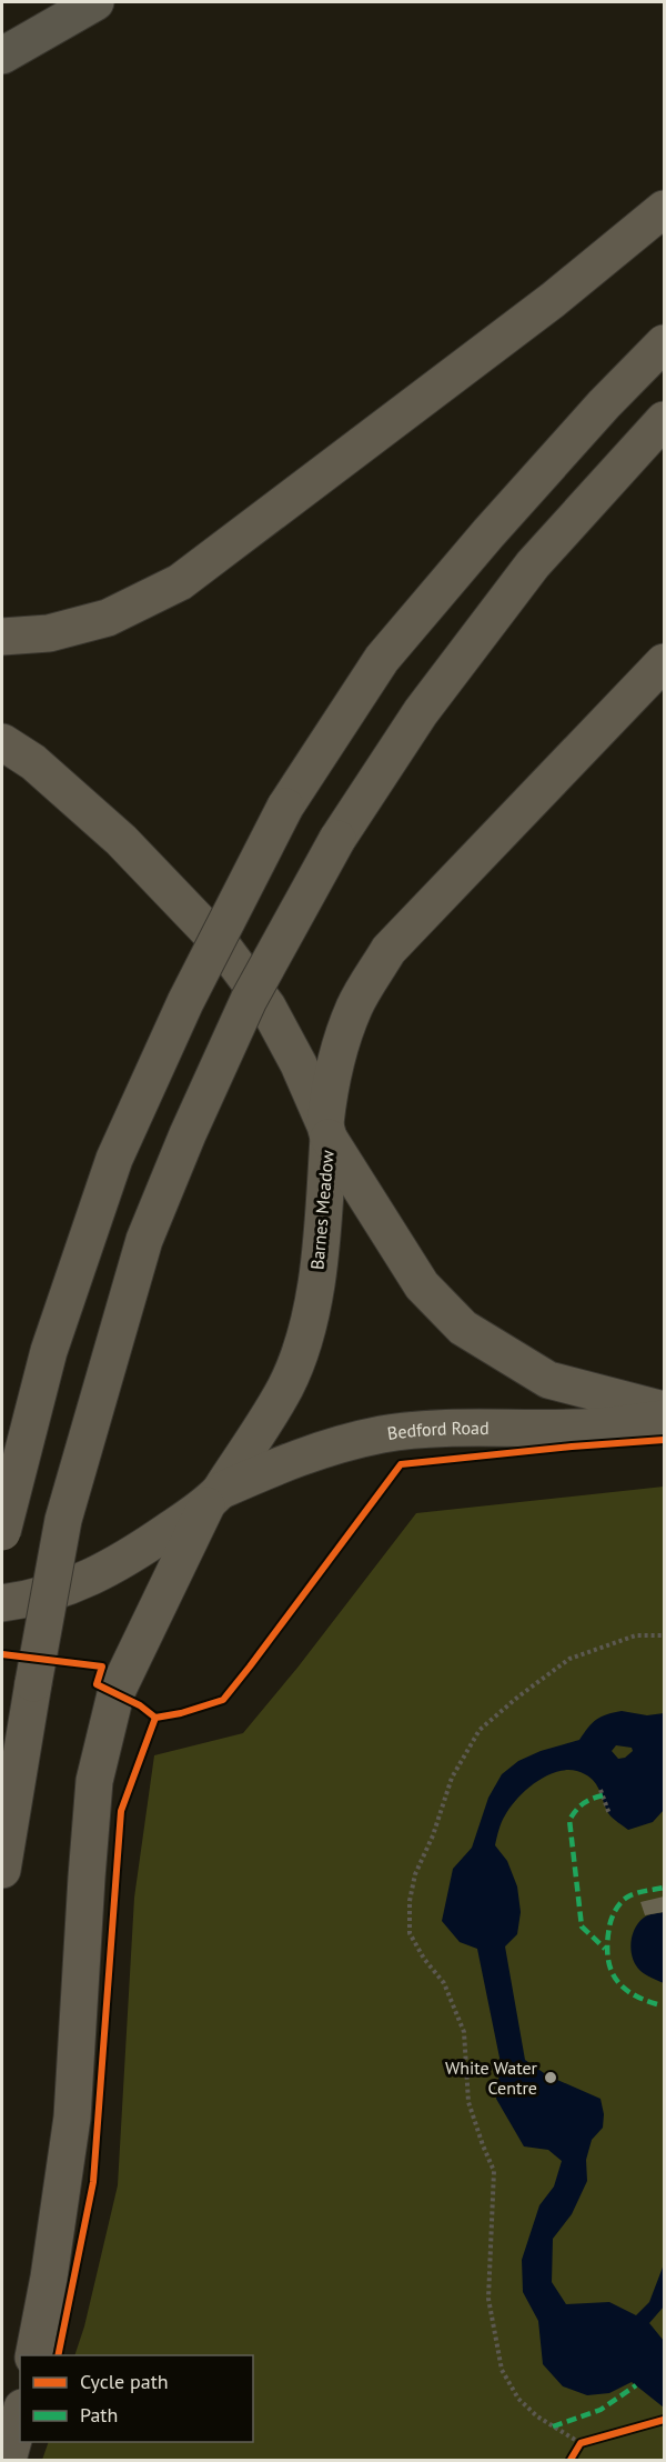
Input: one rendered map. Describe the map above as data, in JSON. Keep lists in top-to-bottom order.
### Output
{
  "streets": {
    "highway": ["Barnes Meadow", "Bedford Road"]
  },
  "crossings": [
    ["Barnes Meadow", "Bedford Road"]
  ],
  "places": ["White Water Centre"],
  "legend": ["Cycle path", "Path"]
}
